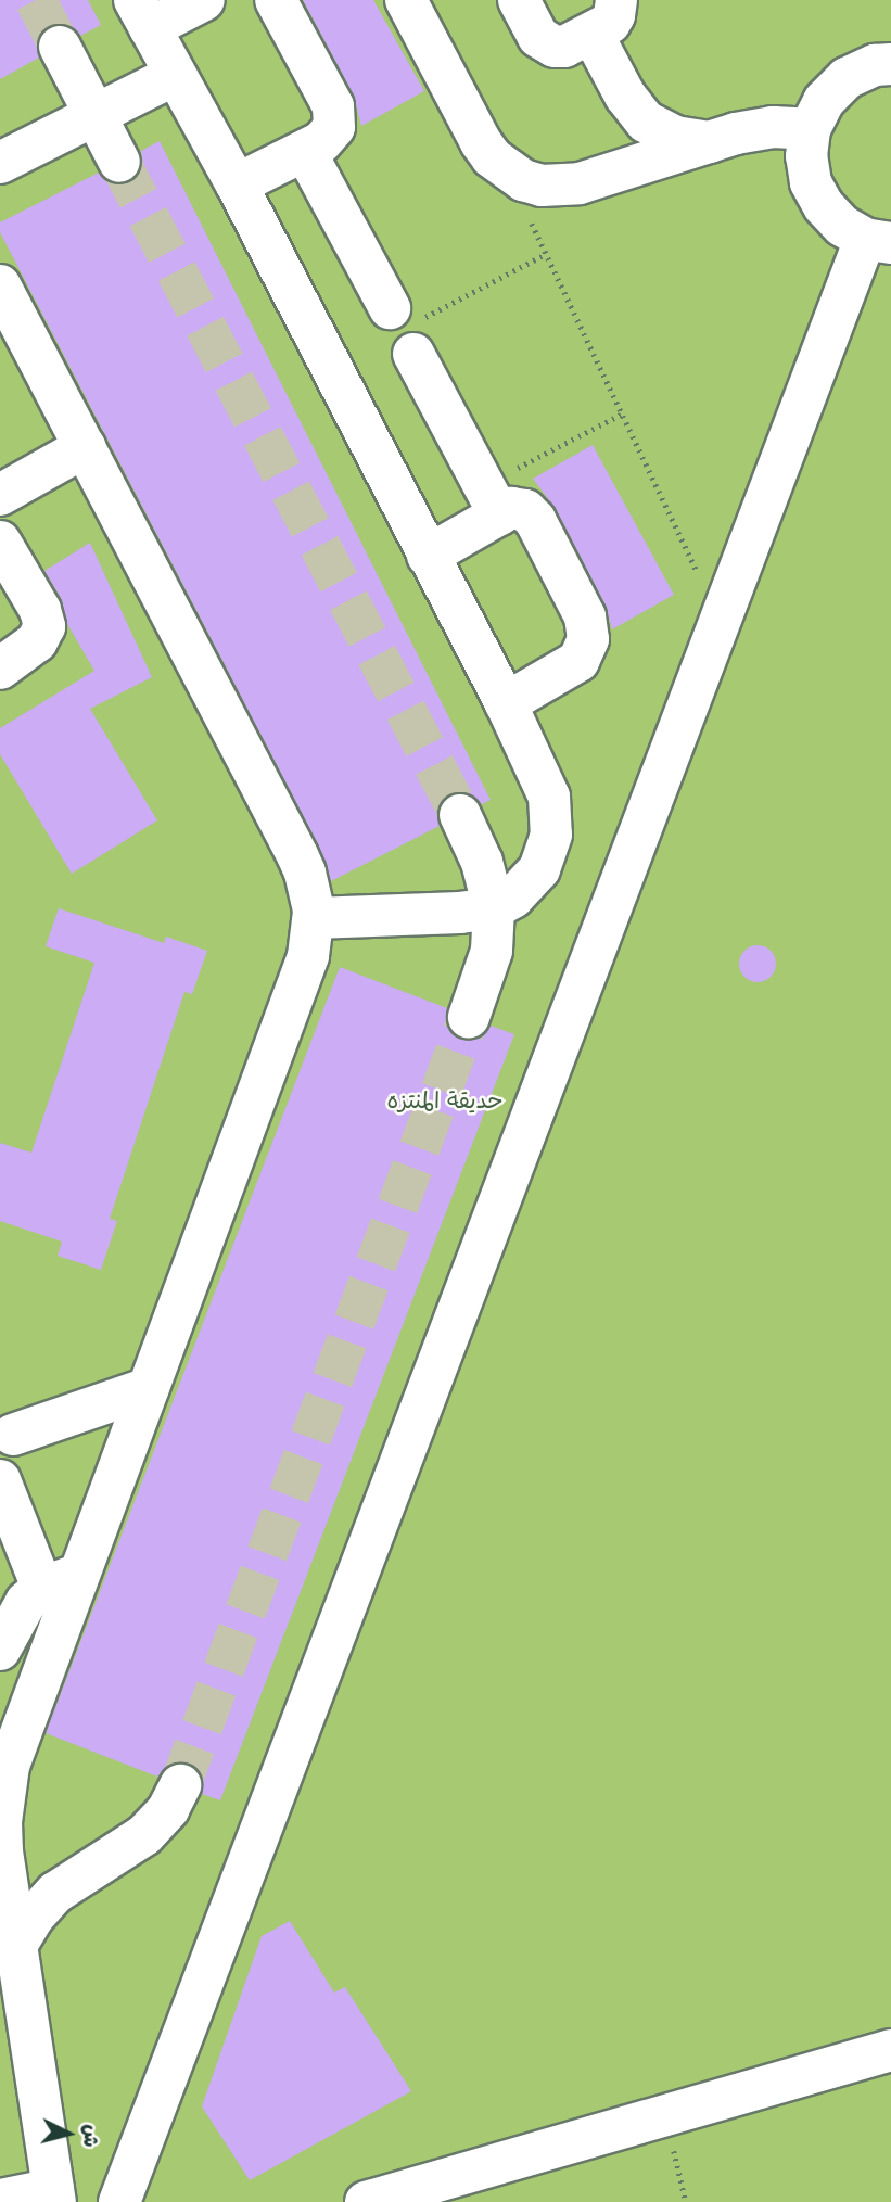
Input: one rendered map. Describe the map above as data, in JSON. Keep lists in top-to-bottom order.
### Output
{
  "parks": ["حديقة المنتزه"],
  "north": "right"
}
